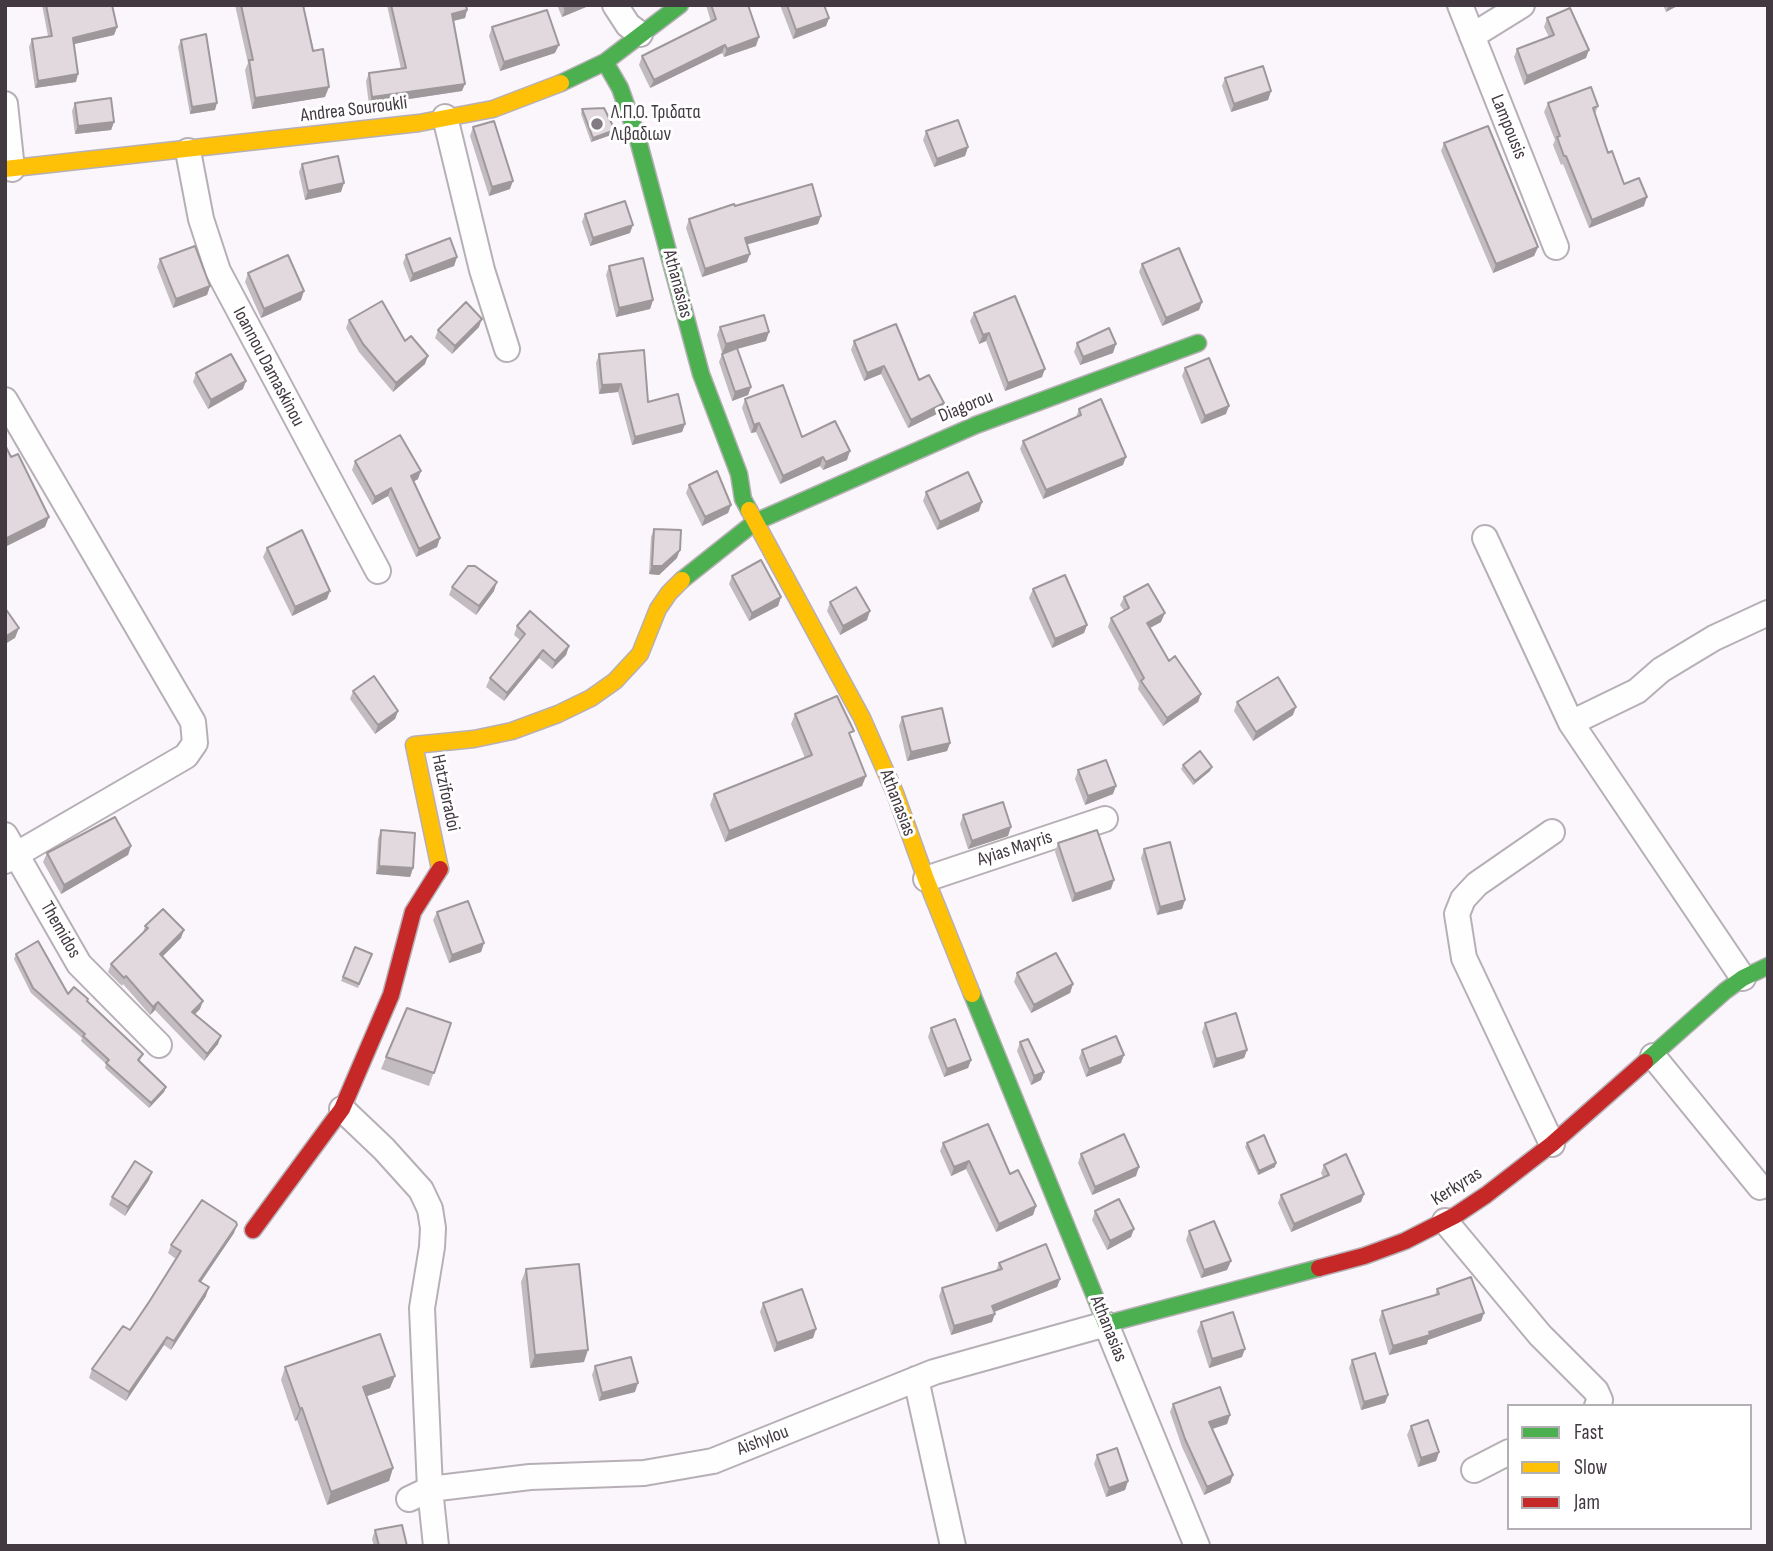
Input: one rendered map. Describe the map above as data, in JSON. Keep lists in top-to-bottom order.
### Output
{
  "streets": {
    "street": [
      "Andrea Souroukli",
      "Lampousis",
      "Athanasias",
      "Ioannou Damaskinou",
      "Diagorou",
      "Hatziforadoi",
      "Ayias Mayris",
      "Themidos",
      "Kerkyras",
      "Aishylou"
    ]
  },
  "crossings": [
    ["Andrea Souroukli", "Athanasias"],
    ["Andrea Souroukli", "Ioannou Damaskinou"],
    ["Athanasias", "Diagorou"],
    ["Athanasias", "Hatziforadoi"],
    ["Athanasias", "Ayias Mayris"],
    ["Athanasias", "Kerkyras"],
    ["Athanasias", "Aishylou"],
    ["Diagorou", "Hatziforadoi"],
    ["Kerkyras", "Aishylou"]
  ],
  "places": ["Λ.Π.Ο. Τριδατα Λιβαδιων"],
  "legend": ["Fast", "Slow", "Jam"]
}
